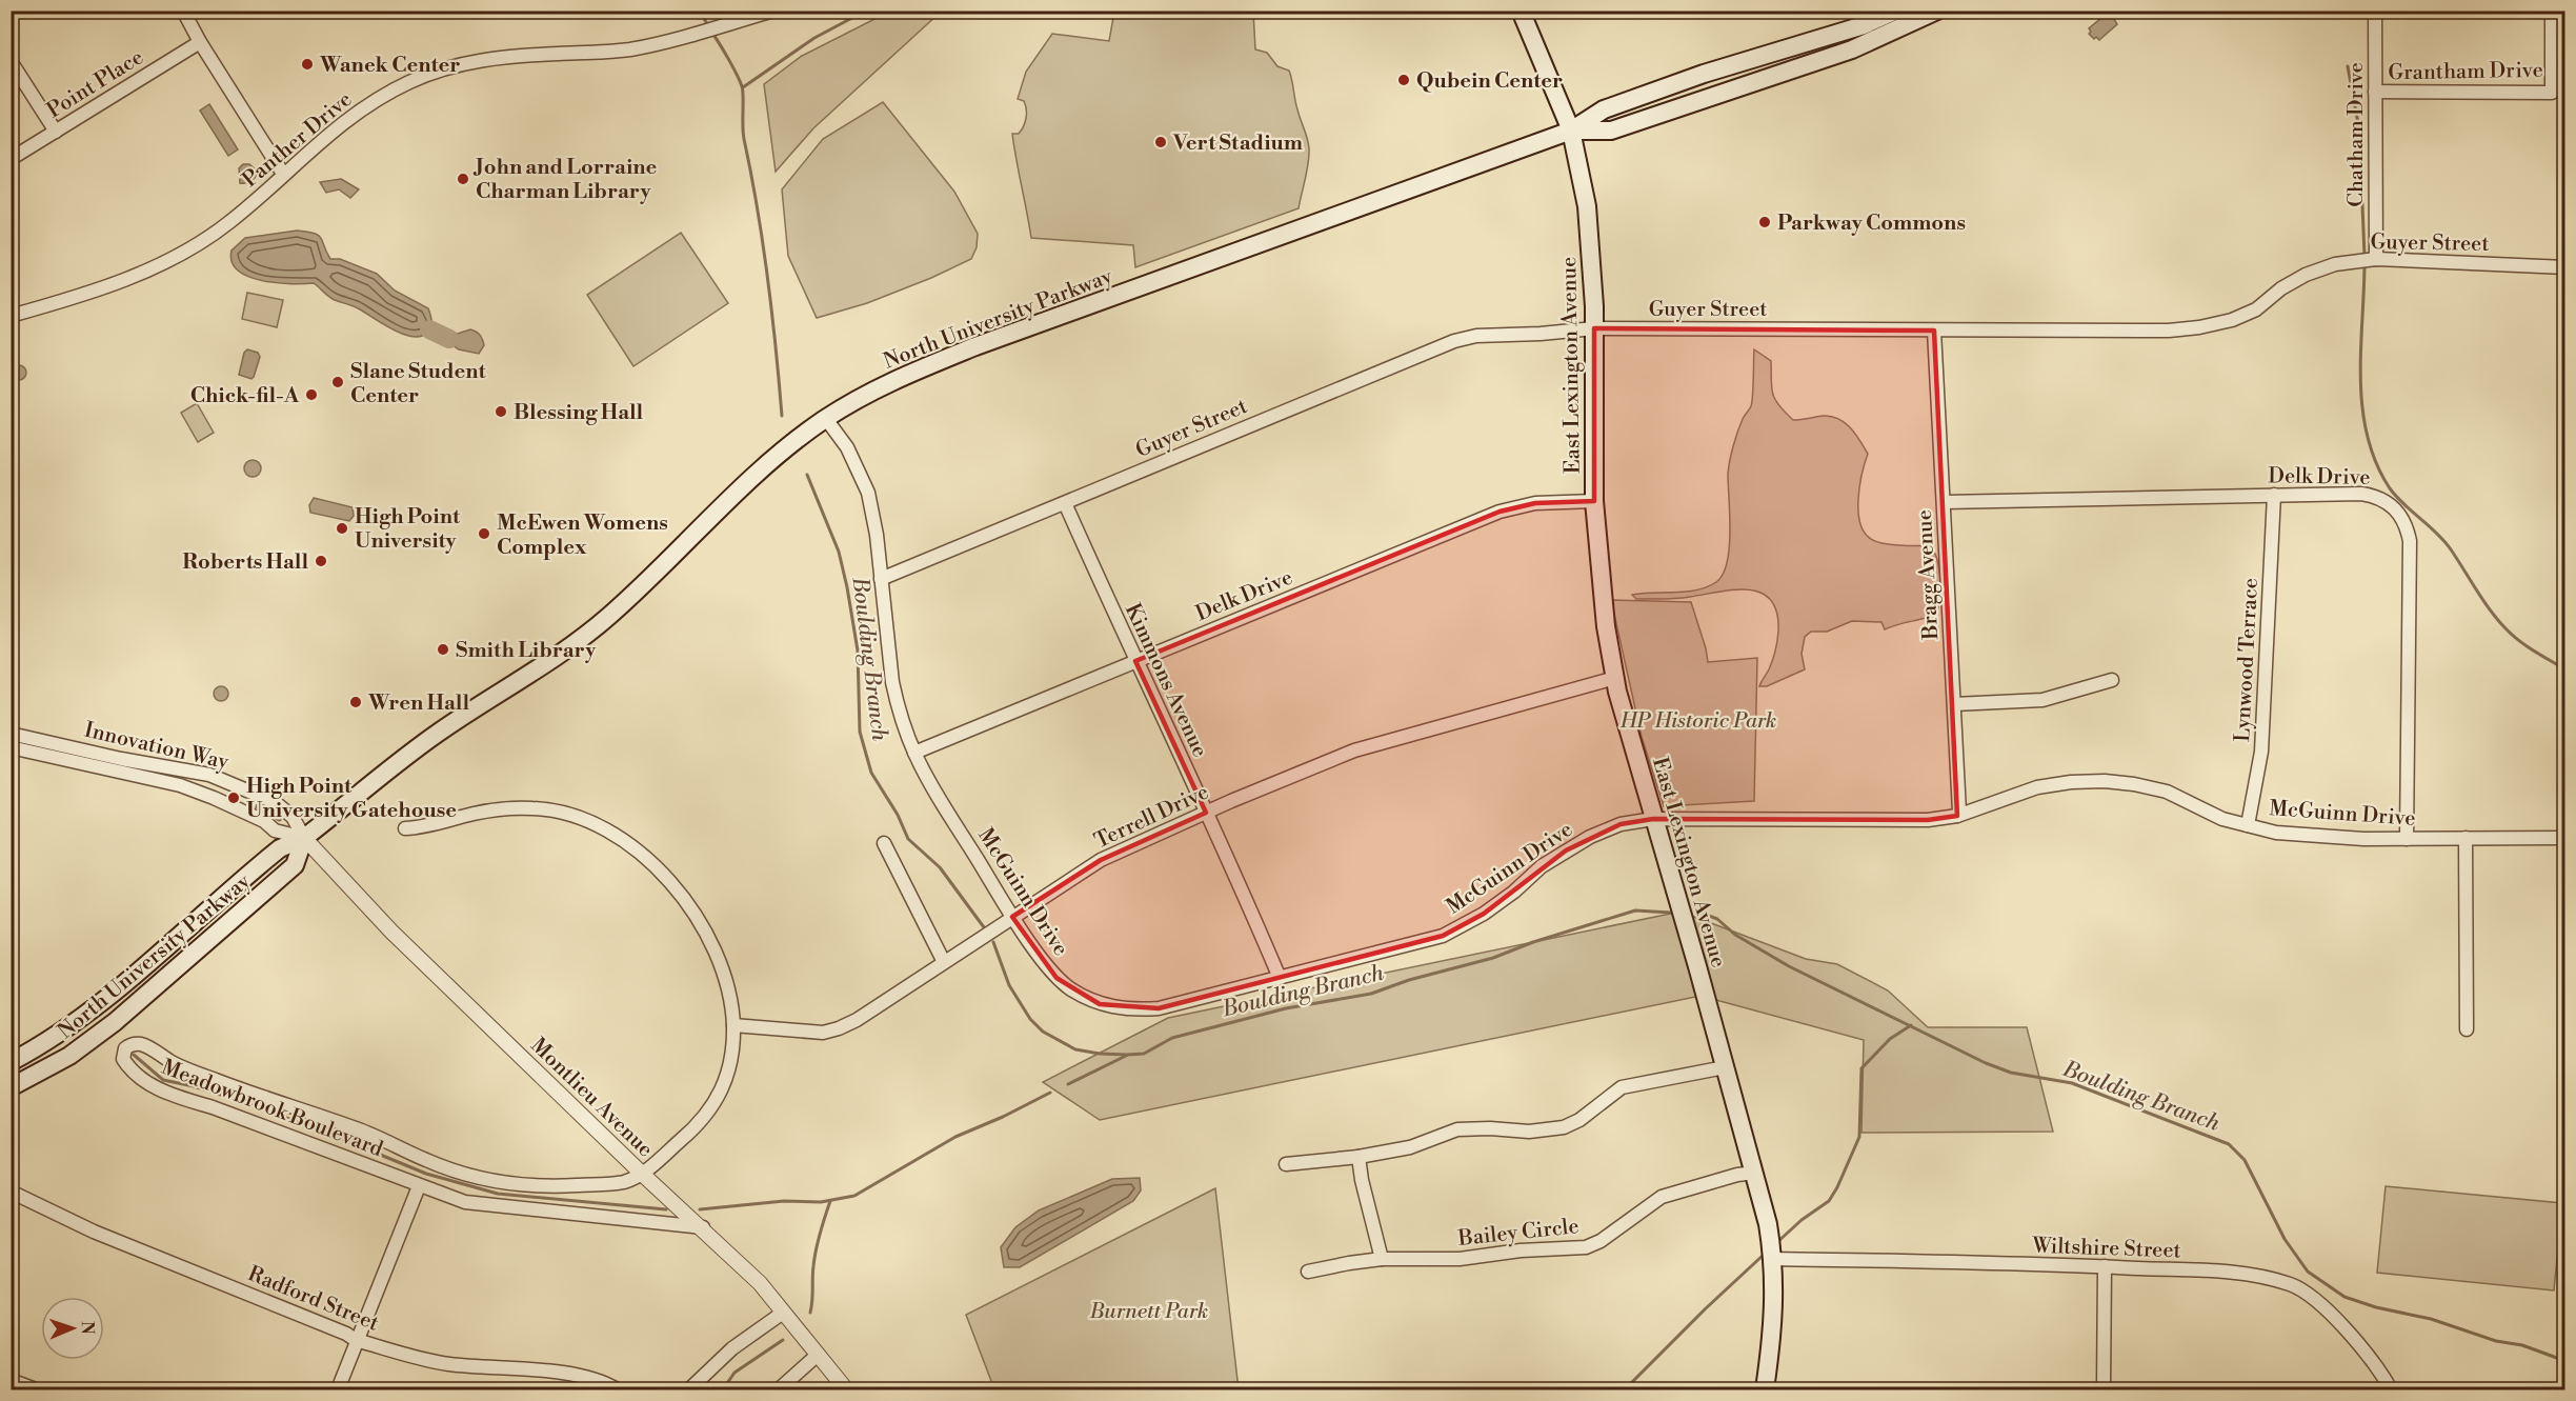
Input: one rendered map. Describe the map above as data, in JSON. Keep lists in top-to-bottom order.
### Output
{
  "streets": {
    "main road": ["North University Parkway", "East Lexington Avenue"],
    "street": [
      "Grantham Drive",
      "Point Place",
      "Chatham Drive",
      "Panther Drive",
      "Guyer Street",
      "Delk Drive",
      "Bragg Avenue",
      "Lynwood Terrace",
      "Kimmons Avenue",
      "Innovation Way",
      "McGuinn Drive",
      "Terrell Drive",
      "Montlieu Avenue",
      "Meadowbrook Boulevard",
      "Bailey Circle",
      "Wiltshire Street",
      "Radford Street"
    ]
  },
  "crossings": [
    ["Grantham Drive", "Chatham Drive"],
    ["Chatham Drive", "Guyer Street"],
    ["Guyer Street", "East Lexington Avenue"],
    ["Guyer Street", "Bragg Avenue"],
    ["Guyer Street", "Kimmons Avenue"],
    ["Guyer Street", "McGuinn Drive"],
    ["North University Parkway", "East Lexington Avenue"],
    ["North University Parkway", "Innovation Way"],
    ["North University Parkway", "McGuinn Drive"],
    ["North University Parkway", "Montlieu Avenue"],
    ["East Lexington Avenue", "Delk Drive"],
    ["East Lexington Avenue", "McGuinn Drive"],
    ["East Lexington Avenue", "Terrell Drive"],
    ["East Lexington Avenue", "Bailey Circle"],
    ["East Lexington Avenue", "Wiltshire Street"],
    ["Delk Drive", "Bragg Avenue"],
    ["Delk Drive", "Lynwood Terrace"],
    ["Delk Drive", "Kimmons Avenue"],
    ["Delk Drive", "McGuinn Drive"],
    ["Bragg Avenue", "McGuinn Drive"],
    ["Lynwood Terrace", "McGuinn Drive"],
    ["Kimmons Avenue", "McGuinn Drive"],
    ["Kimmons Avenue", "Terrell Drive"],
    ["Innovation Way", "Montlieu Avenue"],
    ["McGuinn Drive", "Terrell Drive"],
    ["Montlieu Avenue", "Meadowbrook Boulevard"]
  ],
  "water": ["Boulding Branch"],
  "parks": ["HP Historic Park", "Burnett Park"],
  "places": [
    "Wanek Center",
    "Qubein Center",
    "Vert Stadium",
    "John and Lorraine Charman Library",
    "Parkway Commons",
    "Slane Student Center",
    "Chick-fil-A",
    "Blessing Hall",
    "High Point University",
    "McEwen Womens Complex",
    "Roberts Hall",
    "Smith Library",
    "Wren Hall",
    "High Point University Gatehouse"
  ],
  "north": "right"
}
